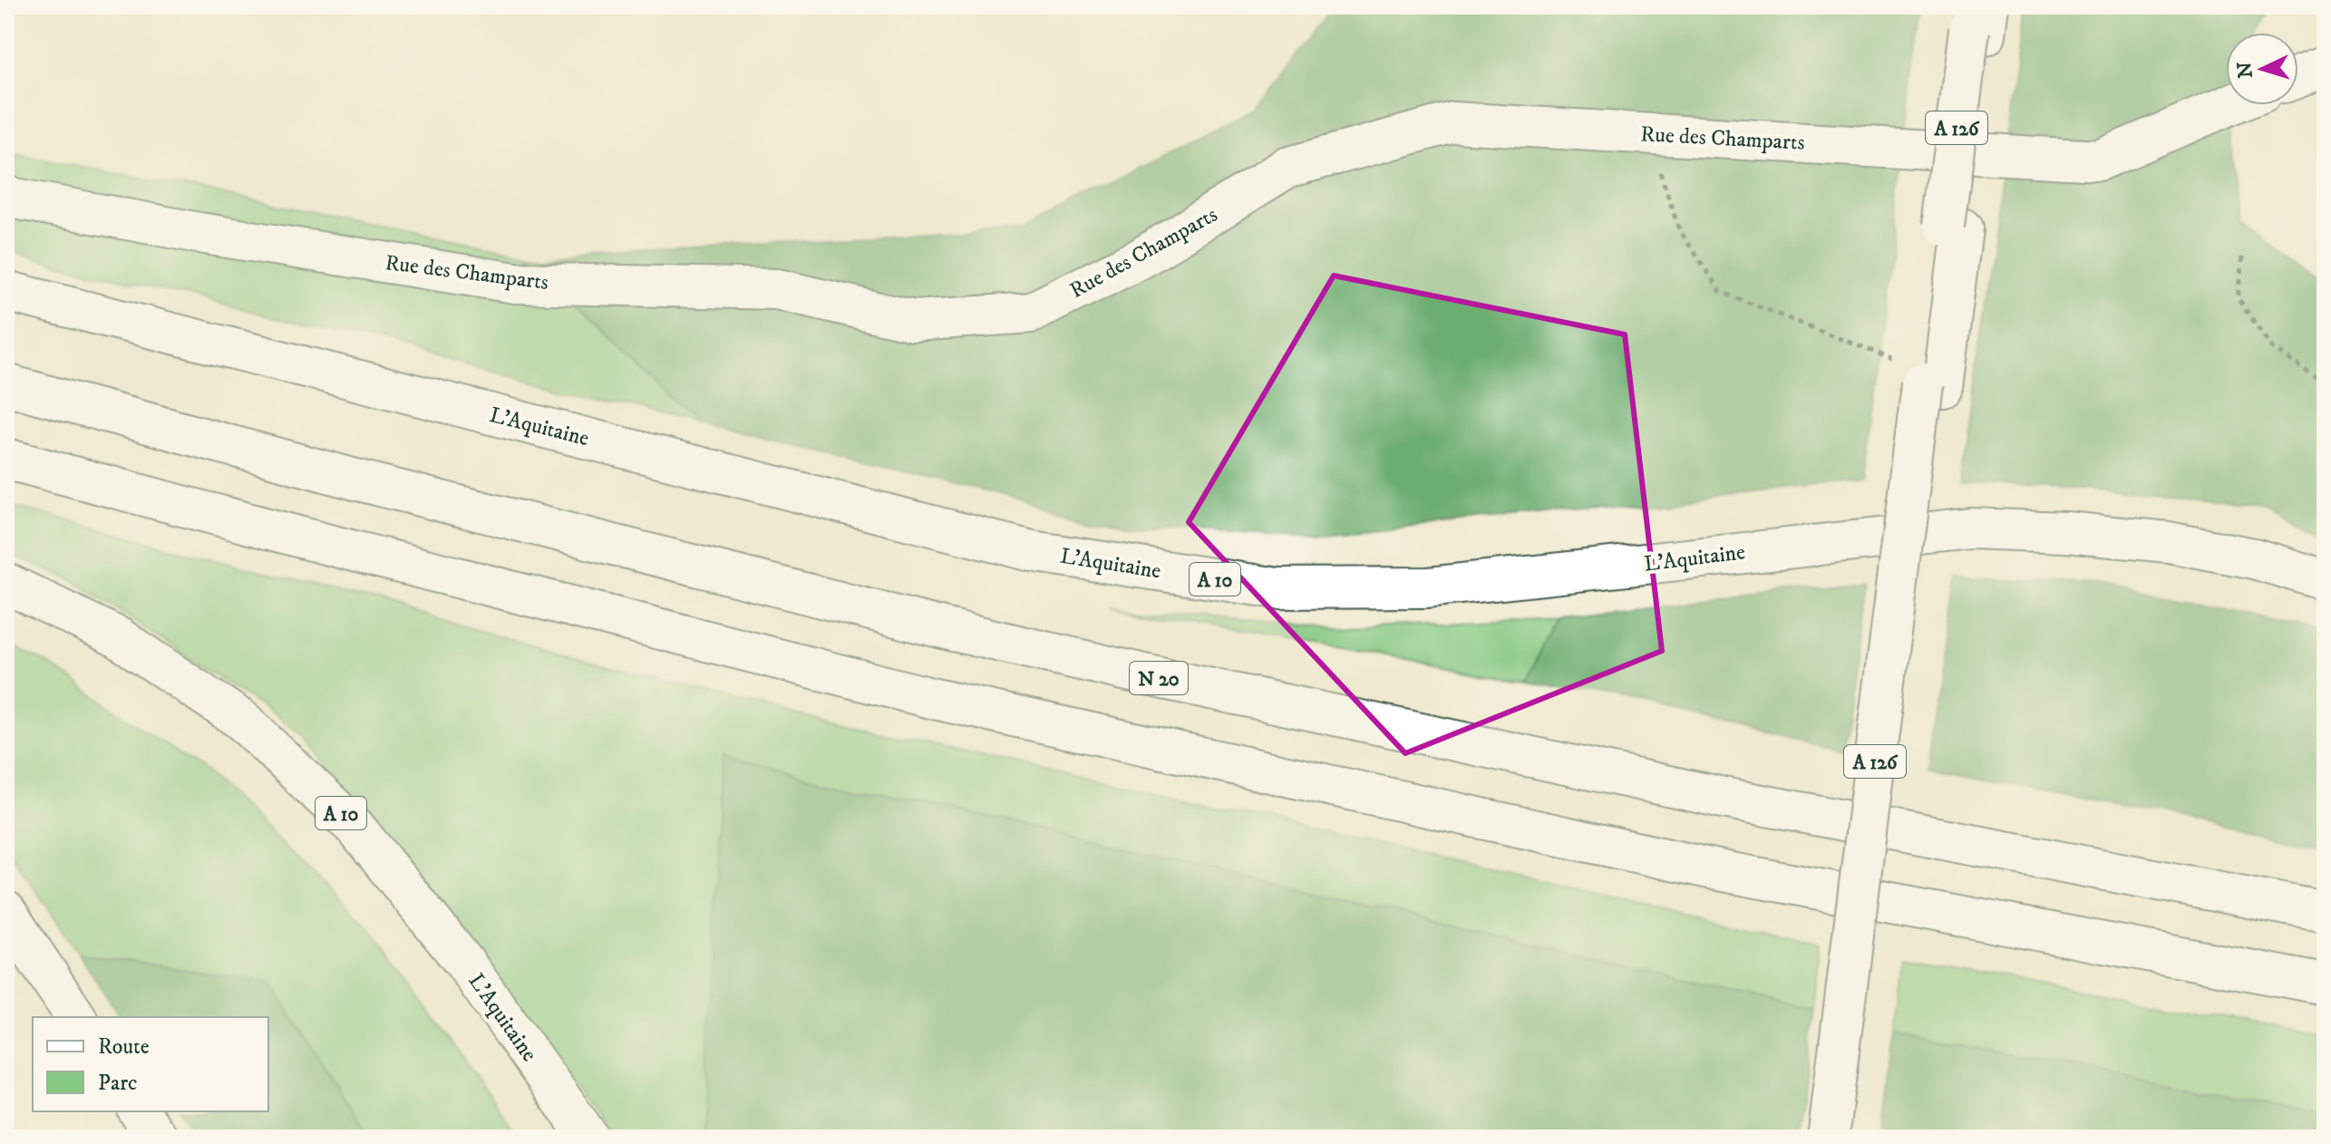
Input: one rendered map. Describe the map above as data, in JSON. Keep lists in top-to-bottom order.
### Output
{
  "streets": {
    "main road": [
      "A 126",
      "Rue des Champarts",
      "L'Aquitaine",
      "A 10",
      "N 20"
    ]
  },
  "legend": ["Route", "Parc"],
  "north": "left"
}
